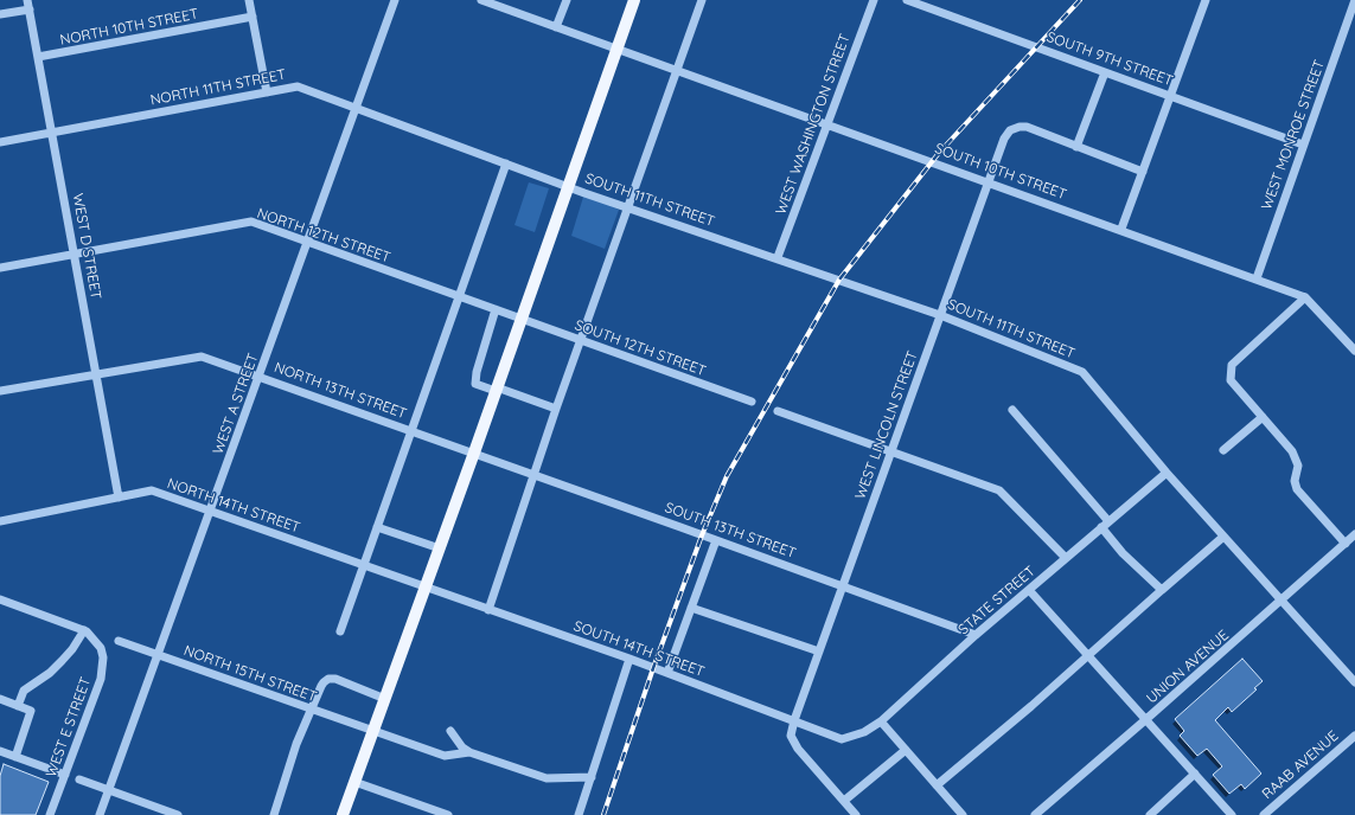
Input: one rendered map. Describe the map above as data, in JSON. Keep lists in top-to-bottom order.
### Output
{
  "streets": {
    "street": [
      "NORTH 10TH STREET",
      "SOUTH 9TH STREET",
      "NORTH 11TH STREET",
      "WEST WASHINGTON STREET",
      "WEST MONROE STREET",
      "SOUTH 10TH STREET",
      "SOUTH 11TH STREET",
      "NORTH 12TH STREET",
      "WEST D STREET",
      "SOUTH 12TH STREET",
      "NORTH 13TH STREET",
      "WEST A STREET",
      "WEST LINCOLN STREET",
      "NORTH 14TH STREET",
      "SOUTH 13TH STREET",
      "STATE STREET",
      "SOUTH 14TH STREET",
      "UNION AVENUE",
      "NORTH 15TH STREET",
      "WEST E STREET",
      "RAAB AVENUE"
    ]
  },
  "crossings": [
    ["NORTH 10TH STREET", "WEST D STREET"],
    ["SOUTH 9TH STREET", "WEST MONROE STREET"],
    ["NORTH 11TH STREET", "SOUTH 11TH STREET"],
    ["NORTH 11TH STREET", "WEST D STREET"],
    ["NORTH 11TH STREET", "WEST A STREET"],
    ["WEST WASHINGTON STREET", "SOUTH 10TH STREET"],
    ["WEST WASHINGTON STREET", "SOUTH 11TH STREET"],
    ["WEST MONROE STREET", "SOUTH 10TH STREET"],
    ["SOUTH 10TH STREET", "WEST LINCOLN STREET"],
    ["SOUTH 11TH STREET", "WEST LINCOLN STREET"],
    ["SOUTH 11TH STREET", "STATE STREET"],
    ["SOUTH 11TH STREET", "UNION AVENUE"],
    ["NORTH 12TH STREET", "WEST D STREET"],
    ["NORTH 12TH STREET", "SOUTH 12TH STREET"],
    ["NORTH 12TH STREET", "WEST A STREET"],
    ["WEST D STREET", "NORTH 13TH STREET"],
    ["WEST D STREET", "NORTH 14TH STREET"],
    ["NORTH 13TH STREET", "WEST A STREET"],
    ["NORTH 13TH STREET", "SOUTH 13TH STREET"],
    ["WEST A STREET", "NORTH 14TH STREET"],
    ["WEST A STREET", "NORTH 15TH STREET"],
    ["WEST LINCOLN STREET", "SOUTH 13TH STREET"],
    ["WEST LINCOLN STREET", "SOUTH 14TH STREET"],
    ["NORTH 14TH STREET", "SOUTH 14TH STREET"],
    ["SOUTH 13TH STREET", "STATE STREET"],
    ["STATE STREET", "SOUTH 14TH STREET"]
  ]
}
